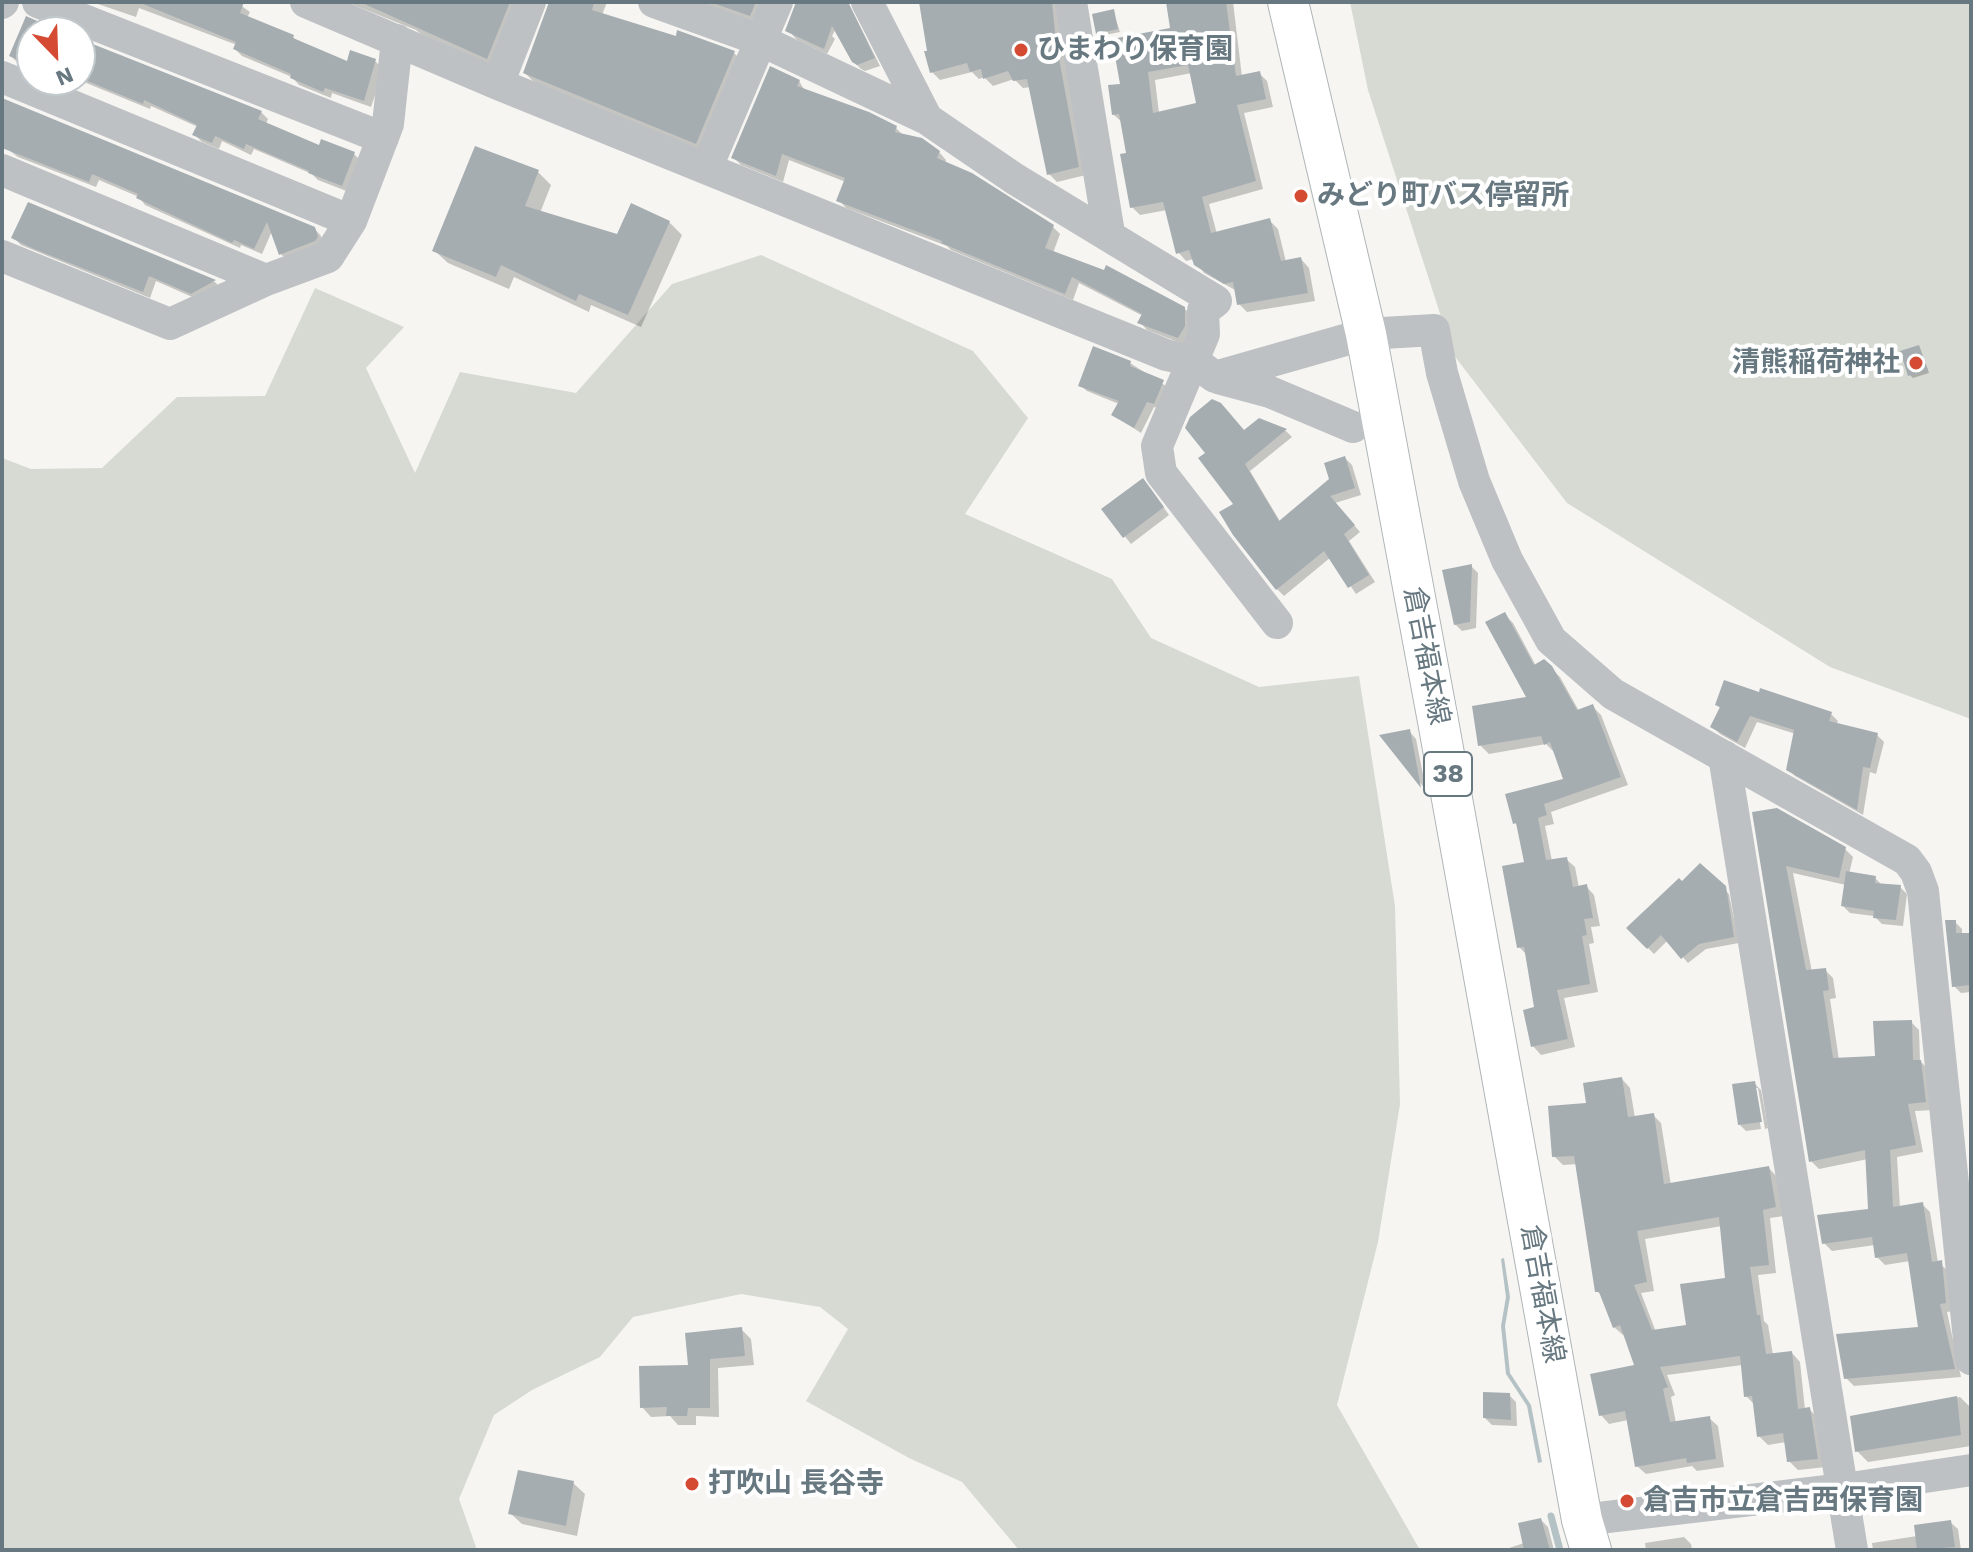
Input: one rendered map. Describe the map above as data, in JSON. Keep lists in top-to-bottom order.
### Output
{
  "streets": {
    "main road": ["倉吉福本線", "38"]
  },
  "places": [
    "ひまわり保育園",
    "みどり町バス停留所",
    "清熊稲荷神社",
    "打吹山 長谷寺",
    "倉吉市立倉吉西保育園"
  ],
  "north": "bottom right"
}
